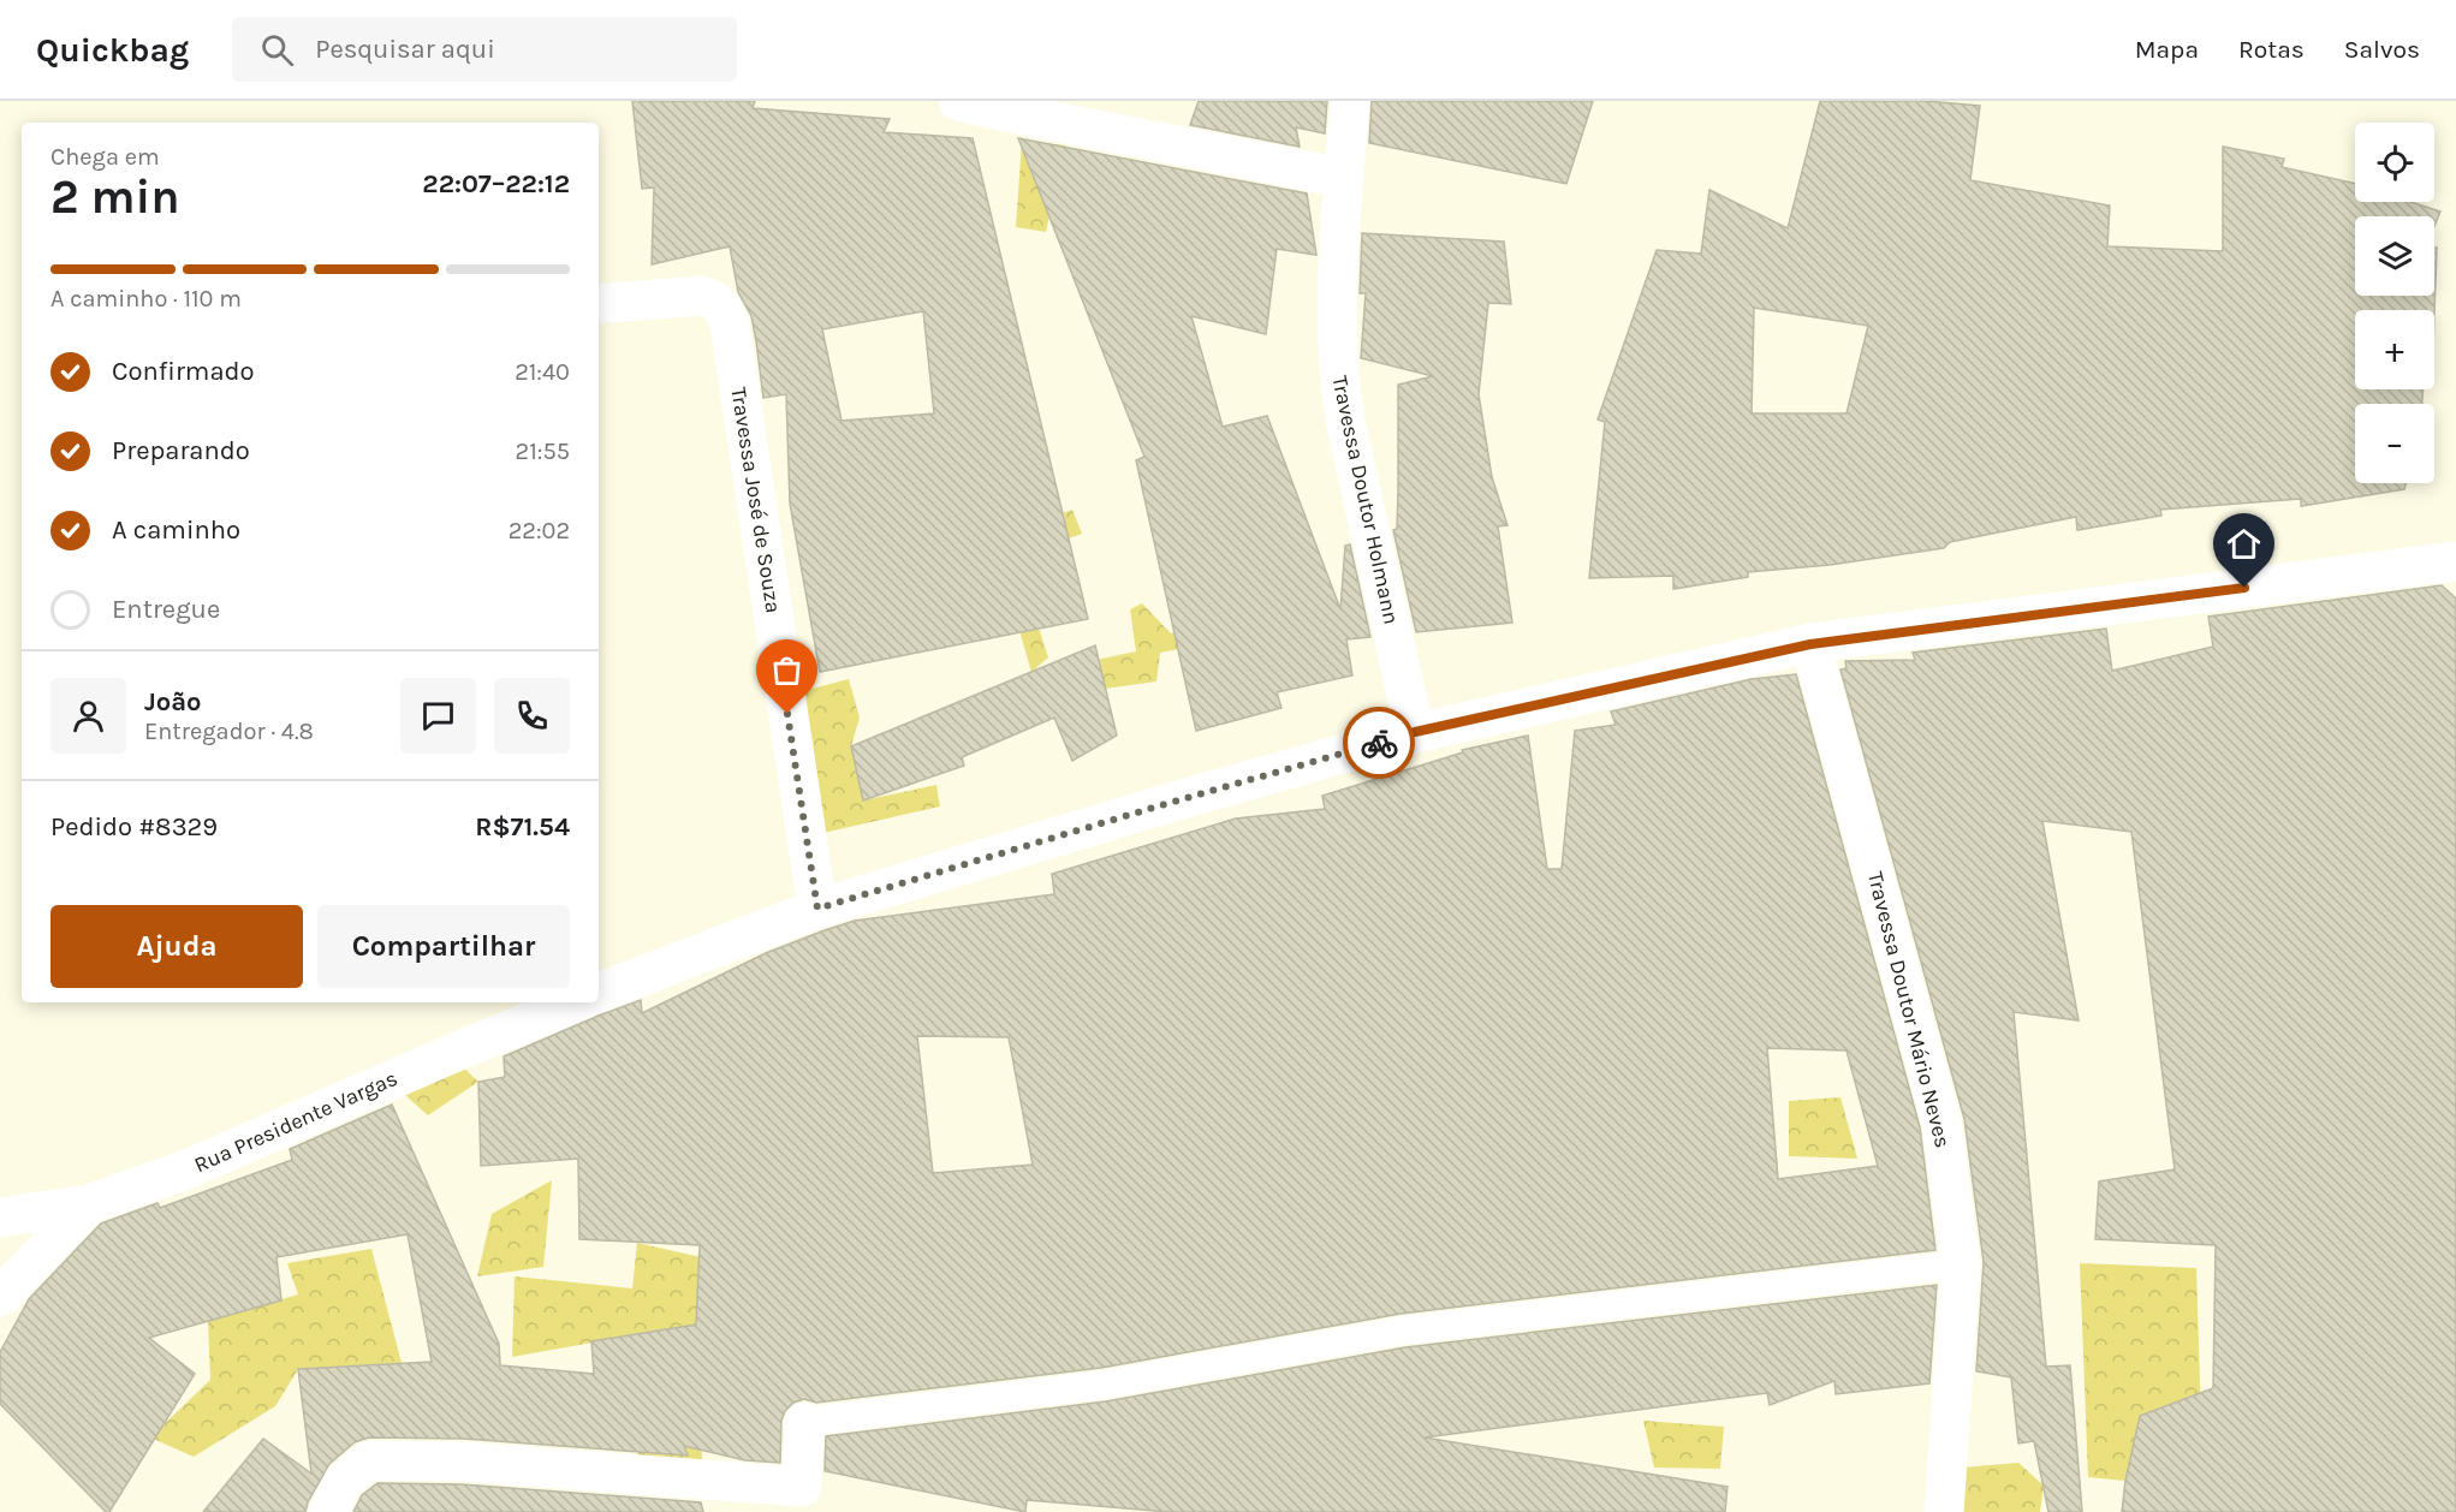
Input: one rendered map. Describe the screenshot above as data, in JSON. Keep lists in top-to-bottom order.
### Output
{
  "streets": {
    "street": [
      "Travessa José de Souza",
      "Travessa Doutor Holmann",
      "Travessa Doutor Mário Neves",
      "Rua Presidente Vargas"
    ]
  },
  "page": {
    "header": "Quickbag",
    "search": "Pesquisar aqui",
    "nav": ["Mapa", "Rotas", "Salvos"],
    "map_buttons": ["+", "−"],
    "heading": ["2 min", "Chega em", "22:07–22:12"],
    "panel": [
      "João",
      "Entregador · 4.8",
      "Pedido #8329",
      "R$71.54"
    ],
    "bar": "A caminho · 110 m",
    "list": [
      ["Confirmado", "21:40"],
      ["Preparando", "21:55"],
      ["A caminho", "22:02"],
      "Entregue"
    ],
    "buttons": ["Ajuda", "Compartilhar"]
  }
}
